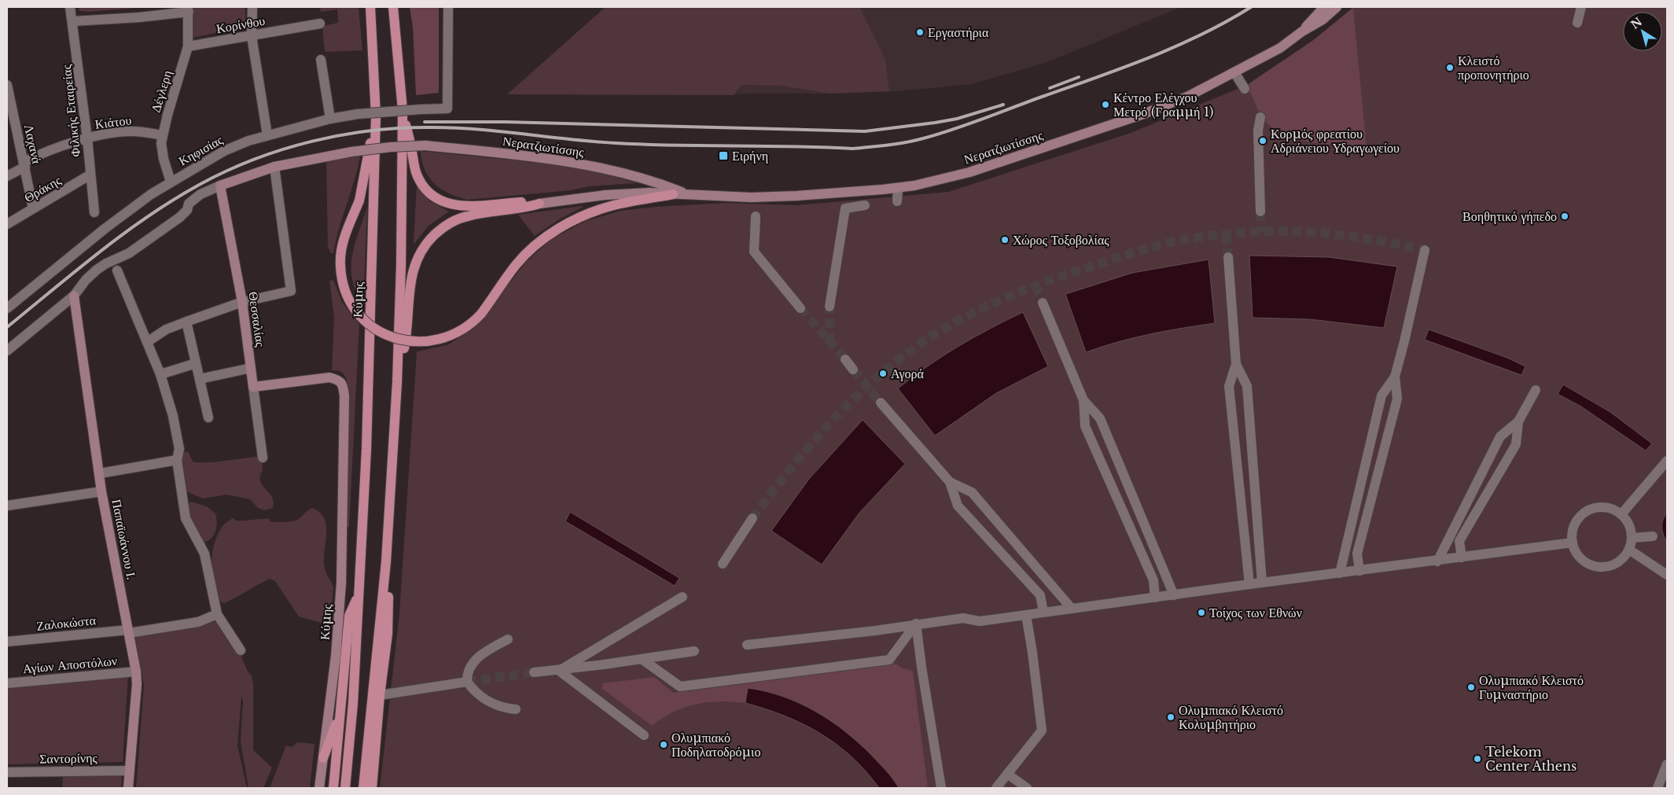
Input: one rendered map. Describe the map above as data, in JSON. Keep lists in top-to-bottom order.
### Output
{
  "streets": {
    "main road": ["Κύμης"],
    "street": [
      "Κορίνθου",
      "Δέγλερη",
      "Φιλικής Εταιρείας",
      "Κιάτου",
      "Λαχανά",
      "Νερατζιωτίσσης",
      "Κηφισίας",
      "Θράκης",
      "Θεσσαλίας",
      "Παπαϊωάννου Ι.",
      "Ζαλοκώστα",
      "Αγίων Αποστόλων",
      "Σαντορίνης"
    ]
  },
  "crossings": [
    ["Κορίνθου", "Δέγλερη"],
    ["Δέγλερη", "Κιάτου"],
    ["Δέγλερη", "Κηφισίας"],
    ["Φιλικής Εταιρείας", "Κιάτου"],
    ["Φιλικής Εταιρείας", "Θράκης"],
    ["Κιάτου", "Λαχανά"],
    ["Λαχανά", "Θράκης"],
    ["Κύμης", "Θεσσαλίας"],
    ["Παπαϊωάννου Ι.", "Ζαλοκώστα"],
    ["Παπαϊωάννου Ι.", "Αγίων Αποστόλων"],
    ["Παπαϊωάννου Ι.", "Σαντορίνης"]
  ],
  "places": {
    "other": [
      "Εργαστήρια",
      "Κλειστό προπονητήριο",
      "Κέντρο Ελέγχου Μετρό (Γραμμή 1)",
      "Κορμός φρεατίου Αδριάνειου Υδραγωγείου",
      "Βοηθητικό γήπεδο",
      "Χώρος Τοξοβολίας",
      "Αγορά",
      "Τοίχος των Εθνών",
      "Ολυμπιακό Κλειστό Γυμναστήριο",
      "Ολυμπιακό Κλειστό Κολυμβητήριο",
      "Ολυμπιακό Ποδηλατοδρόμιο",
      "Telekom Center Athens"
    ],
    "transit": ["Ειρήνη"]
  },
  "north": "top left"
}
